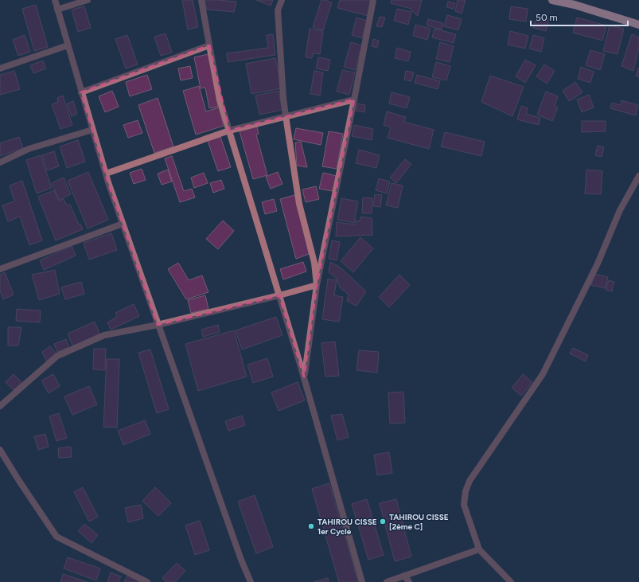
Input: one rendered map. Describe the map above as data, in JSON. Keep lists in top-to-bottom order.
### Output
{
  "places": ["TAHIROU CISSE [2ème C]", "TAHIROU CISSE 1er Cycle"],
  "scale_bar": "50 m"
}
